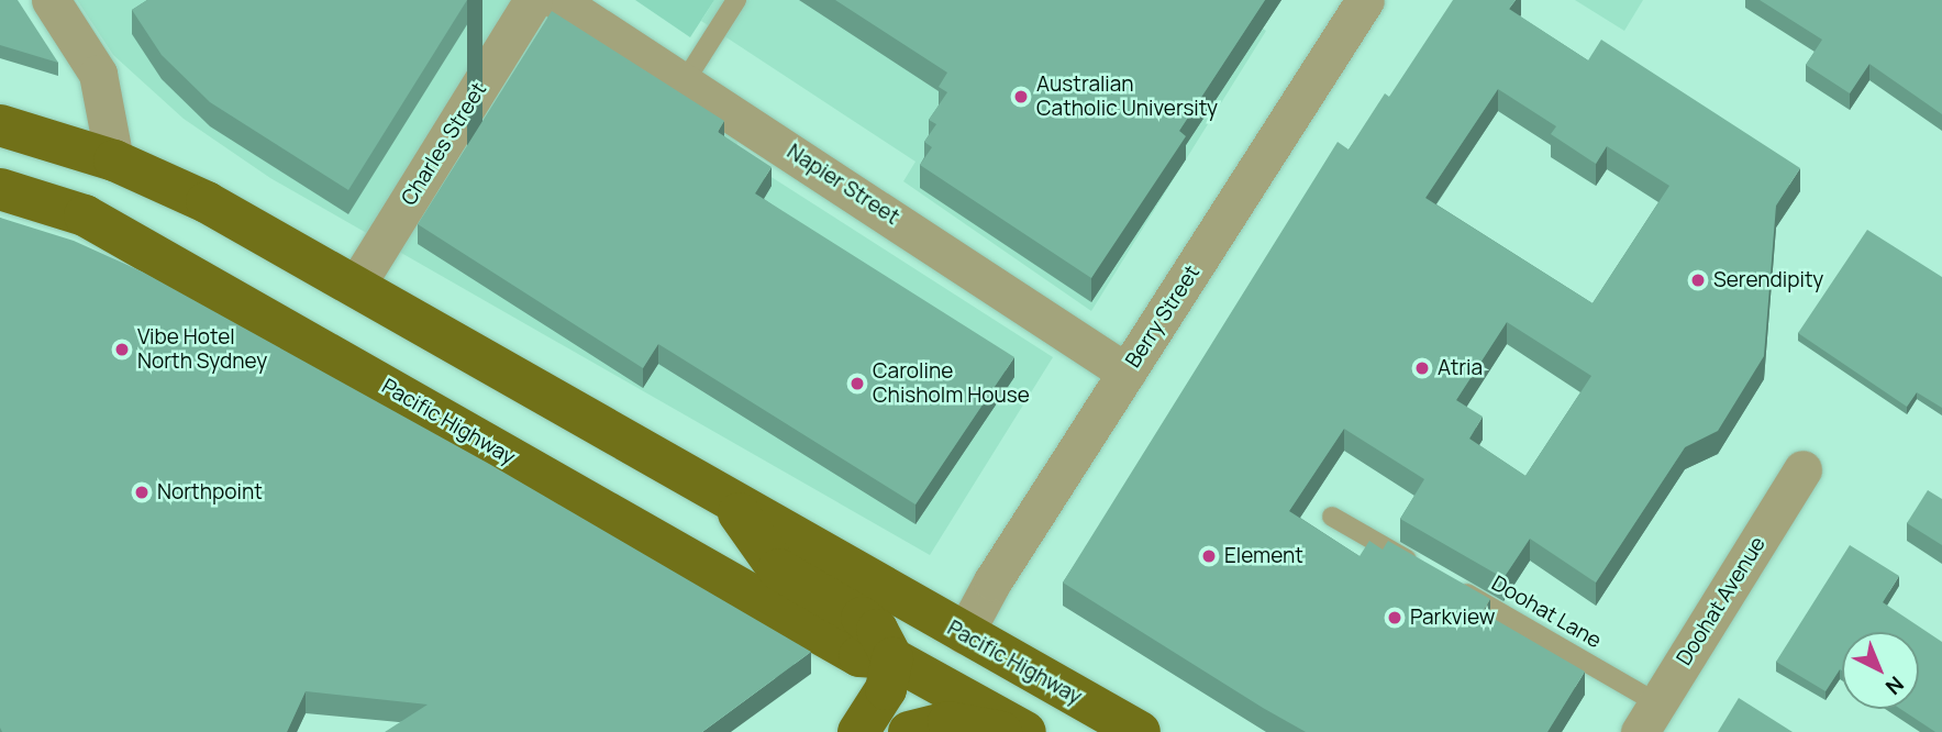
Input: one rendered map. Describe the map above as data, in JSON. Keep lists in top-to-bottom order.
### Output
{
  "streets": {
    "main road": ["Pacific Highway"],
    "street": [
      "Charles Street",
      "Napier Street",
      "Berry Street",
      "Doohat Avenue"
    ],
    "lane": ["Doohat Lane"]
  },
  "crossings": [
    ["Charles Street", "Pacific Highway"],
    ["Napier Street", "Berry Street"],
    ["Berry Street", "Pacific Highway"],
    ["Doohat Avenue", "Doohat Lane"]
  ],
  "places": [
    "Australian Catholic University",
    "Serendipity",
    "Vibe Hotel North Sydney",
    "Atria",
    "Caroline Chisholm House",
    "Northpoint",
    "Element",
    "Parkview"
  ],
  "north": "bottom right"
}
